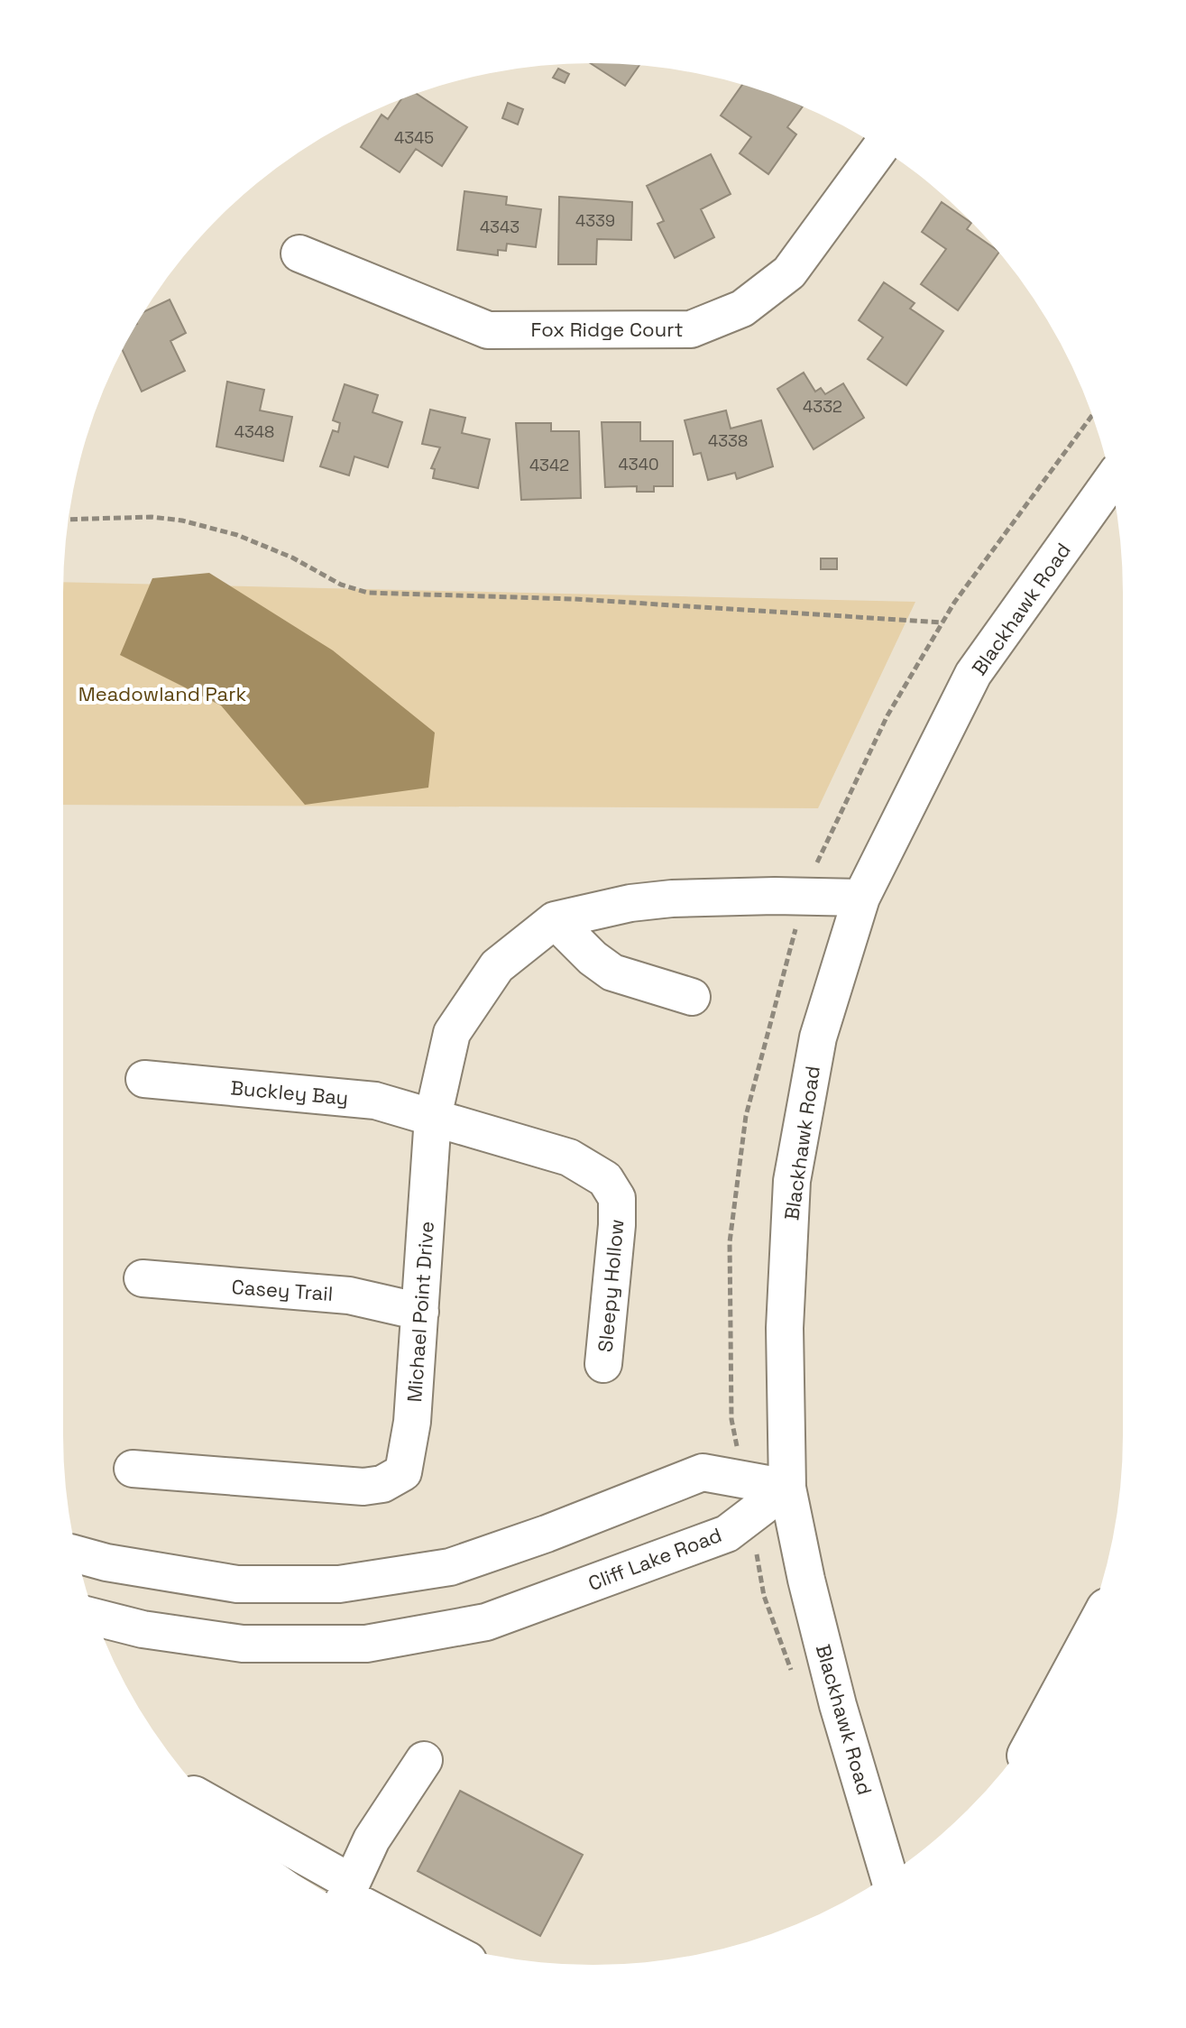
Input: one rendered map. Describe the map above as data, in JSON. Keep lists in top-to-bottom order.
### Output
{
  "streets": {
    "street": [
      "Fox Ridge Court",
      "Blackhawk Road",
      "Buckley Bay",
      "Sleepy Hollow",
      "Casey Trail",
      "Michael Point Drive",
      "Cliff Lake Road"
    ]
  },
  "crossings": [
    ["Blackhawk Road", "Michael Point Drive"],
    ["Blackhawk Road", "Cliff Lake Road"],
    ["Buckley Bay", "Sleepy Hollow"],
    ["Buckley Bay", "Michael Point Drive"],
    ["Sleepy Hollow", "Michael Point Drive"],
    ["Casey Trail", "Michael Point Drive"]
  ],
  "parks": ["Meadowland Park"],
  "house_numbers": [
    "4345",
    "4339",
    "4343",
    "4332",
    "4348",
    "4338",
    "4340",
    "4342"
  ]
}
